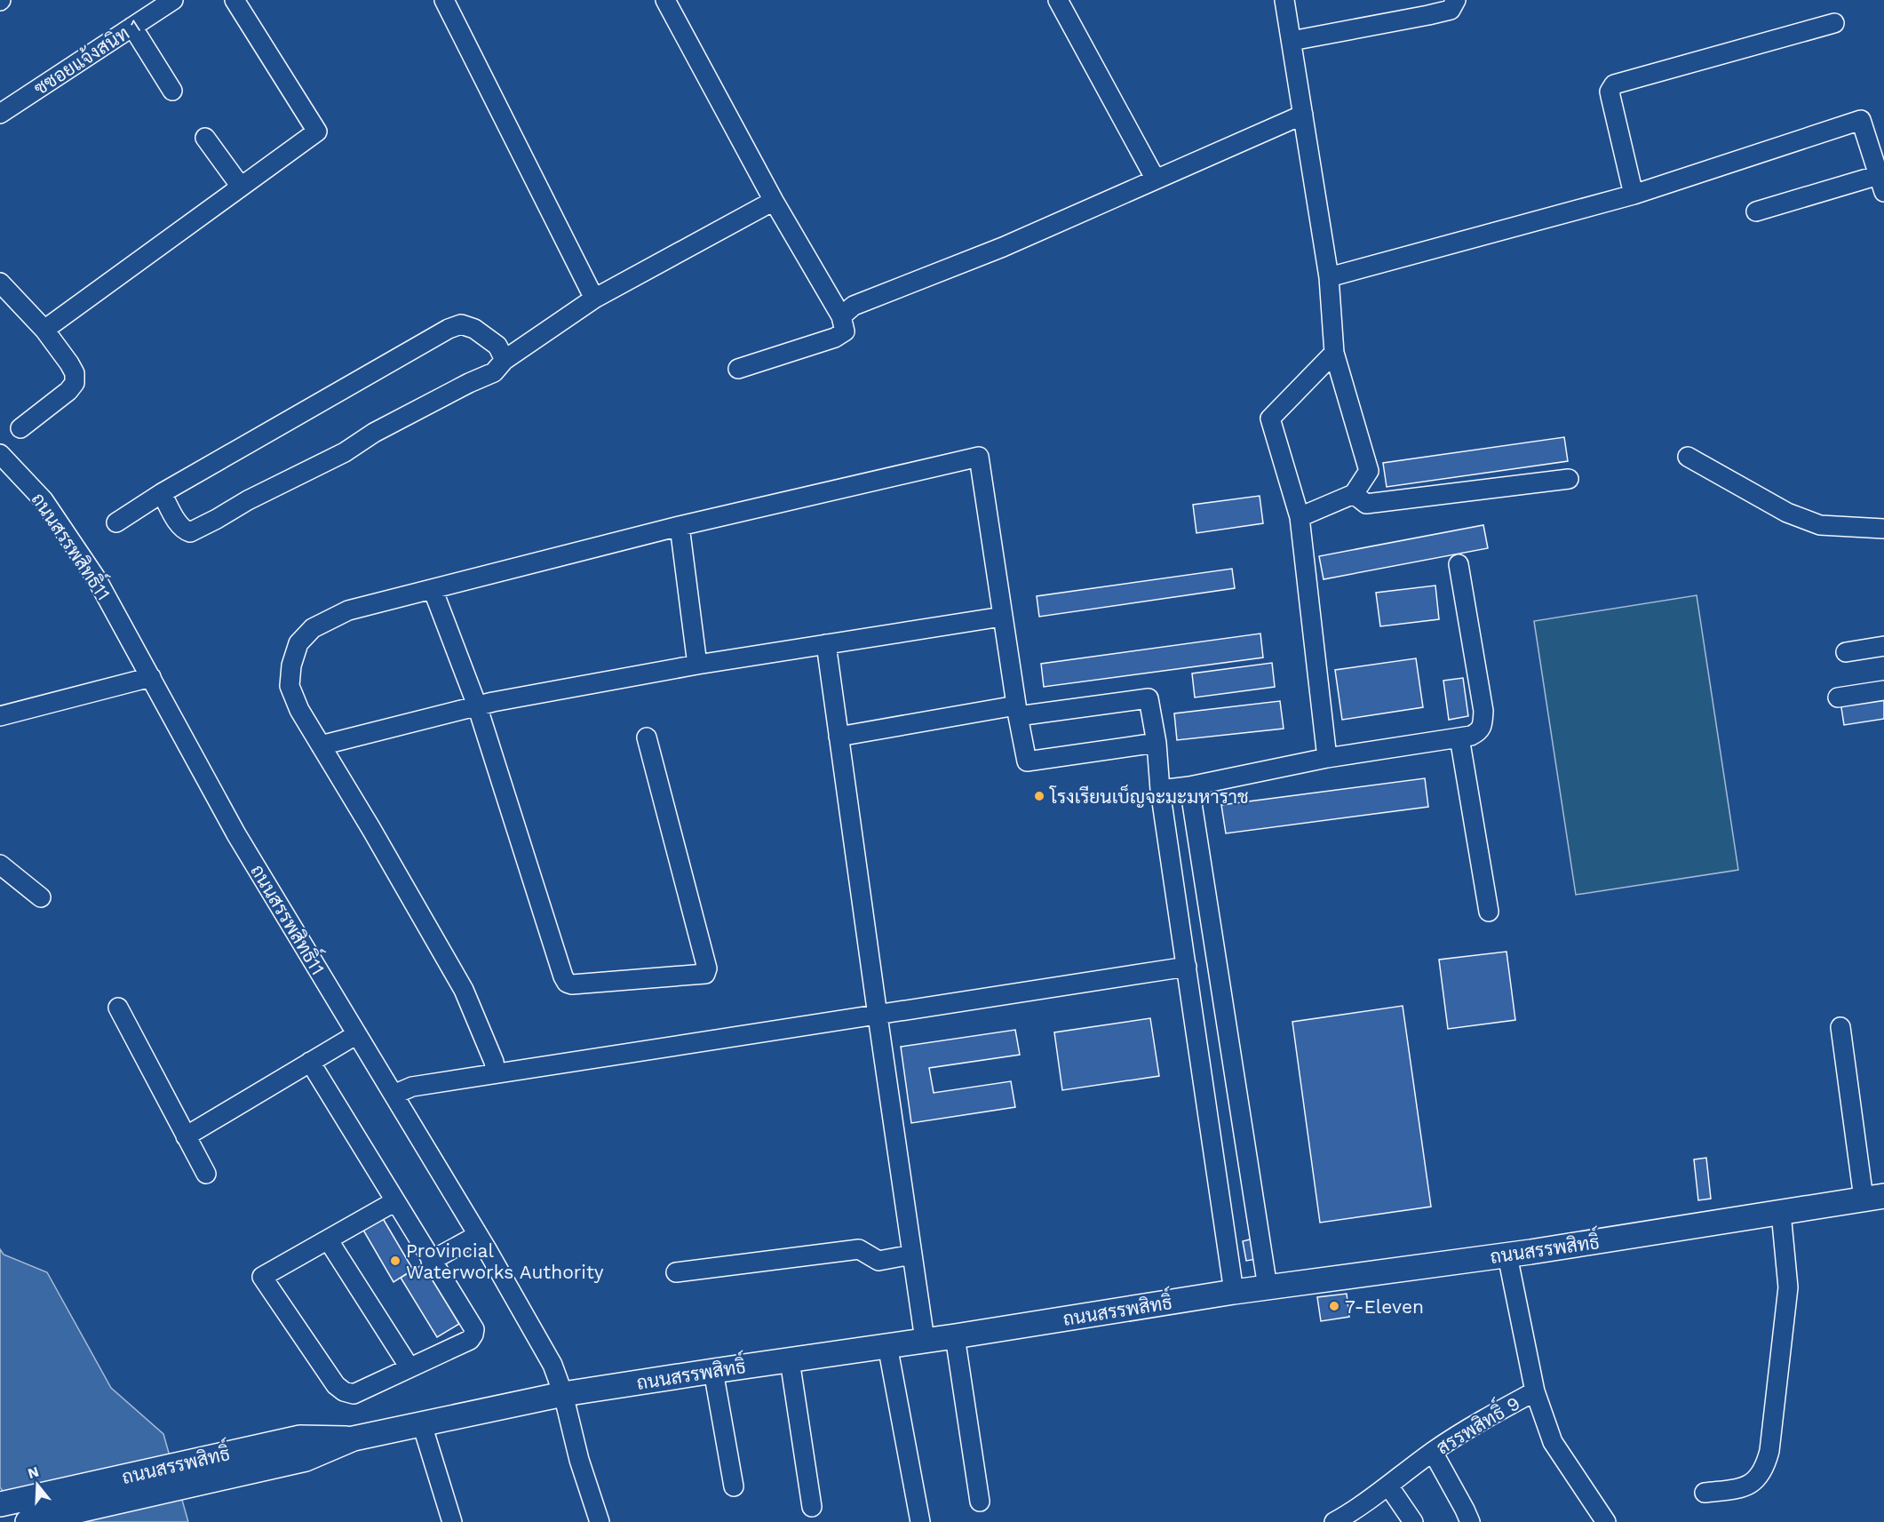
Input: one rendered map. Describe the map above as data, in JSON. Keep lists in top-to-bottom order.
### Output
{
  "streets": {
    "main road": ["ถนนสรรพสิทธิ์"],
    "street": ["ซซอยแจ้งสนิท 1", "ถนนสรรพสิทธิ์11", "สรรพสิทธิ์ 9"]
  },
  "crossings": [
    ["ถนนสรรพสิทธิ์11", "ถนนสรรพสิทธิ์"],
    ["ถนนสรรพสิทธิ์", "สรรพสิทธิ์ 9"]
  ],
  "places": ["โรงเรียนเบ็ญจะมะมหาราช", "Provincial Waterworks Authority", "7-Eleven"],
  "north": "top"
}
